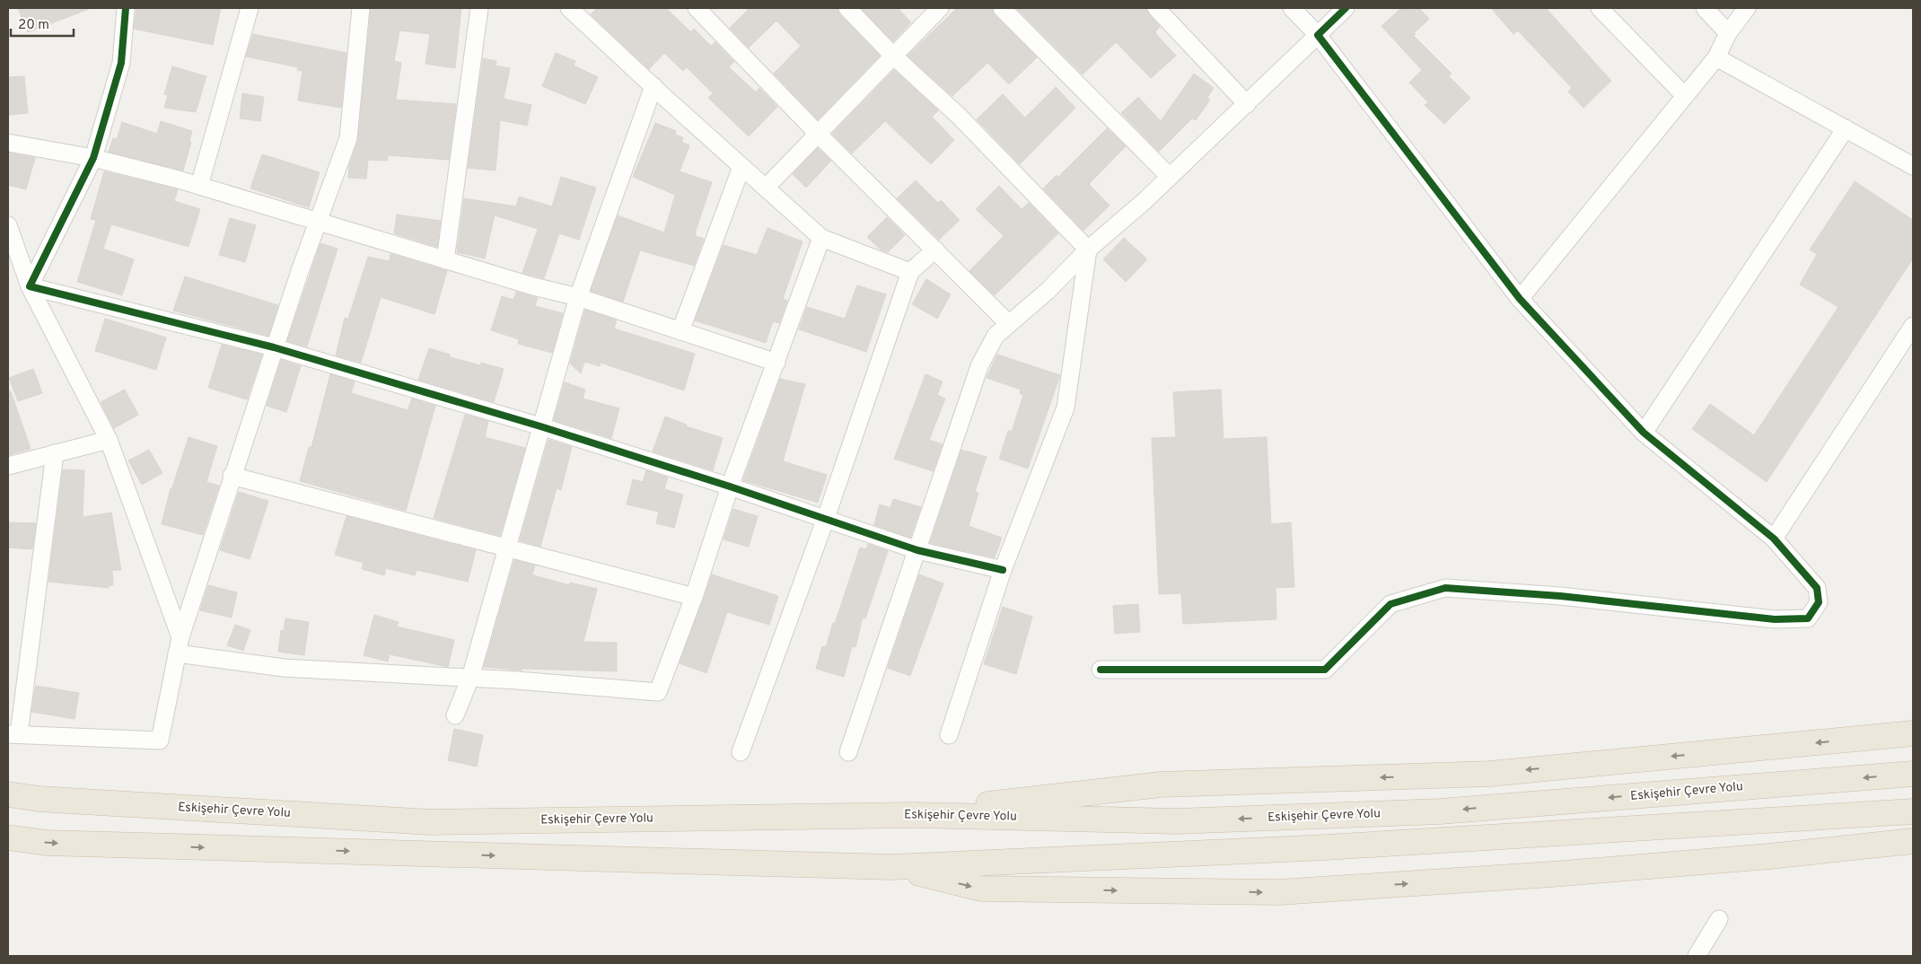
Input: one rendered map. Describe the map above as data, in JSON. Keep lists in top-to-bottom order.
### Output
{
  "streets": {
    "highway": ["Eskişehir Çevre Yolu"]
  },
  "scale_bar": "20 m"
}
